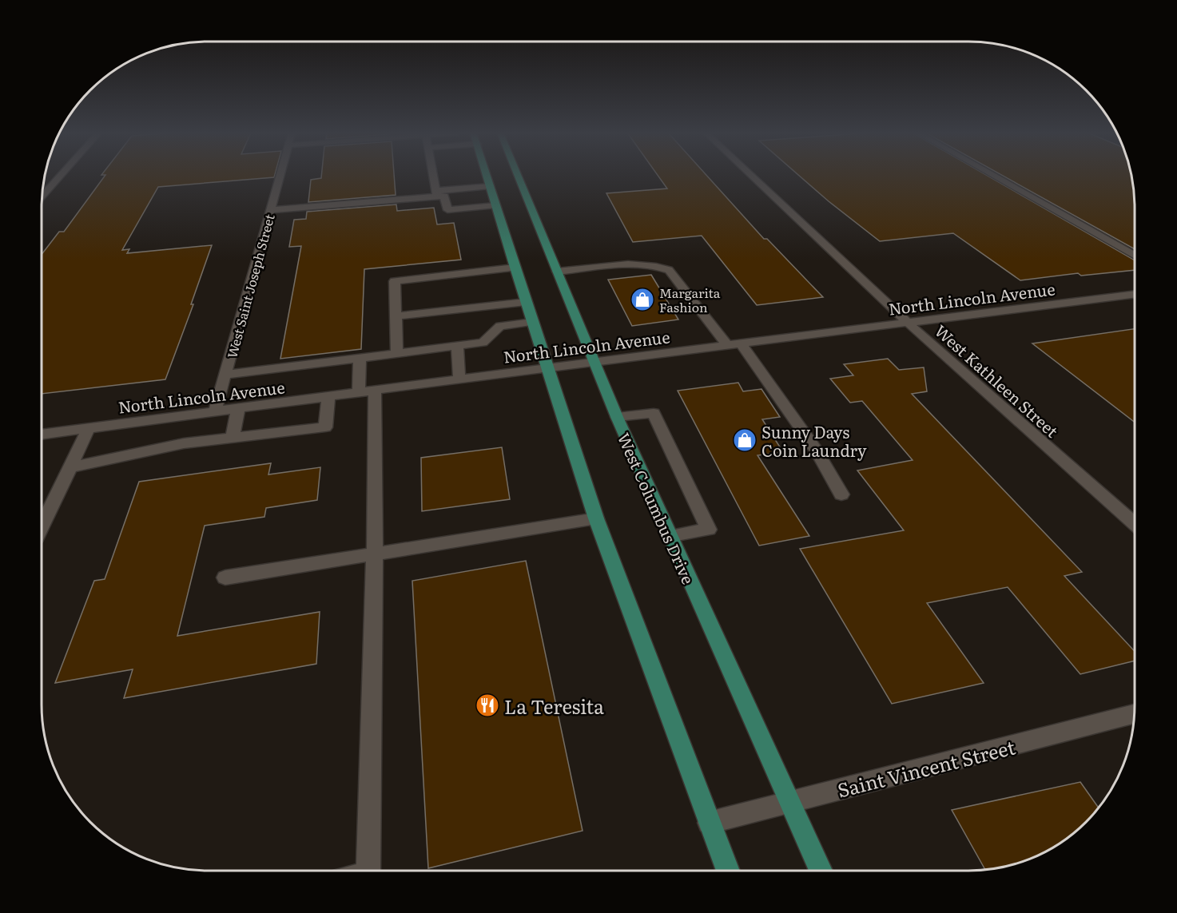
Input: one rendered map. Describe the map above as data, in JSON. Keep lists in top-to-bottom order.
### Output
{
  "streets": {
    "main road": ["West Columbus Drive"],
    "street": [
      "West Saint Joseph Street",
      "North Lincoln Avenue",
      "West Kathleen Street",
      "Saint Vincent Street"
    ]
  },
  "crossings": [
    ["West Saint Joseph Street", "North Lincoln Avenue"],
    ["North Lincoln Avenue", "West Kathleen Street"],
    ["North Lincoln Avenue", "West Columbus Drive"],
    ["West Columbus Drive", "Saint Vincent Street"]
  ],
  "places": {
    "shop": ["Margarita Fashion", "Sunny Days Coin Laundry"],
    "restaurant": ["La Teresita"]
  }
}
